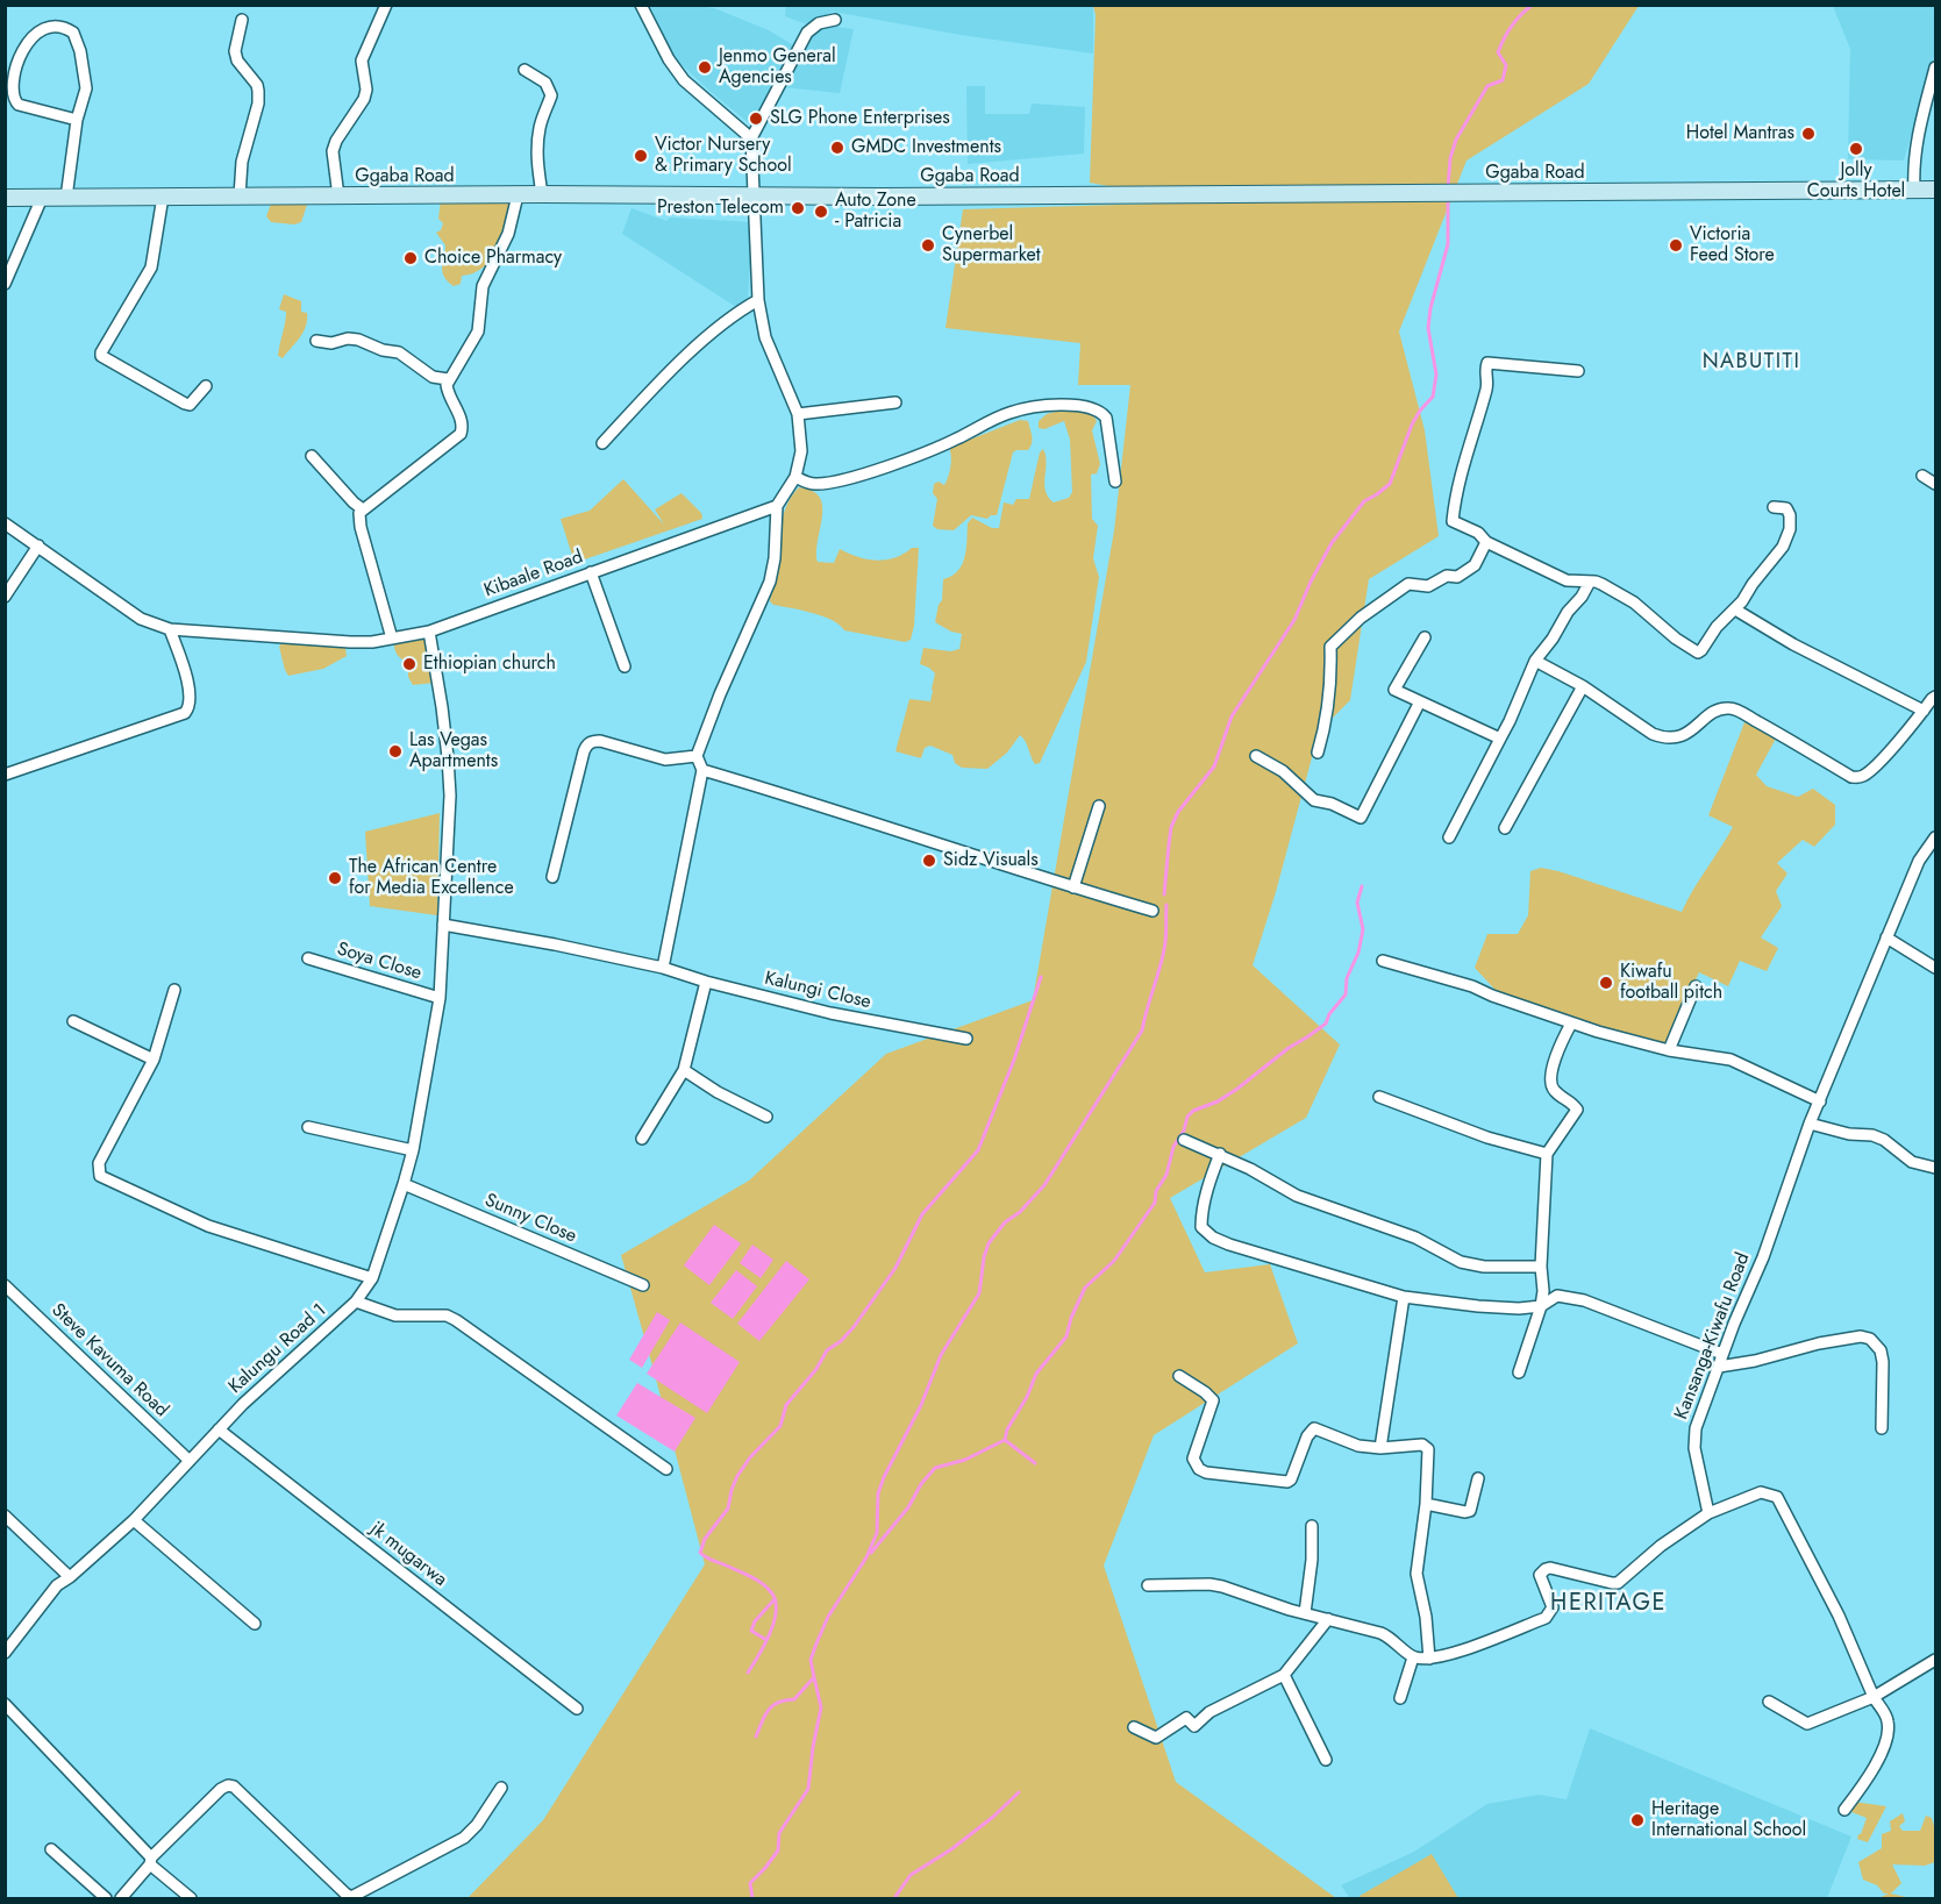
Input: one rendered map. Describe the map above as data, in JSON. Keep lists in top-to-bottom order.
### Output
{
  "streets": {
    "main road": ["Ggaba Road"],
    "street": [
      "Kibaale Road",
      "Soya Close",
      "Kalungi Close",
      "Sunny Close",
      "Kansanga-Kiwafu Road",
      "Kalungu Road 1",
      "Steve Kavuma Road",
      "jk mugarwa"
    ]
  },
  "crossings": [
    ["Kibaale Road", "Kalungu Road 1"],
    ["Soya Close", "Kalungu Road 1"],
    ["Kalungi Close", "Kalungu Road 1"],
    ["Sunny Close", "Kalungu Road 1"],
    ["Kalungu Road 1", "Steve Kavuma Road"],
    ["Kalungu Road 1", "jk mugarwa"]
  ],
  "districts": ["NABUTITI", "HERITAGE"],
  "places": [
    "Jenmo General Agencies",
    "SLG Phone Enterprises",
    "Hotel Mantras",
    "GMDC Investments",
    "Jolly Courts Hotel",
    "Victor Nursery & Primary School",
    "Preston Telecom",
    "Auto Zone - Patricia",
    "Cynerbel Supermarket",
    "Victoria Feed Store",
    "Choice Pharmacy",
    "Ethiopian church",
    "Las Vegas Apartments",
    "Sidz Visuals",
    "The African Centre for Media Excellence",
    "Kiwafu football pitch",
    "Heritage International School"
  ]
}
